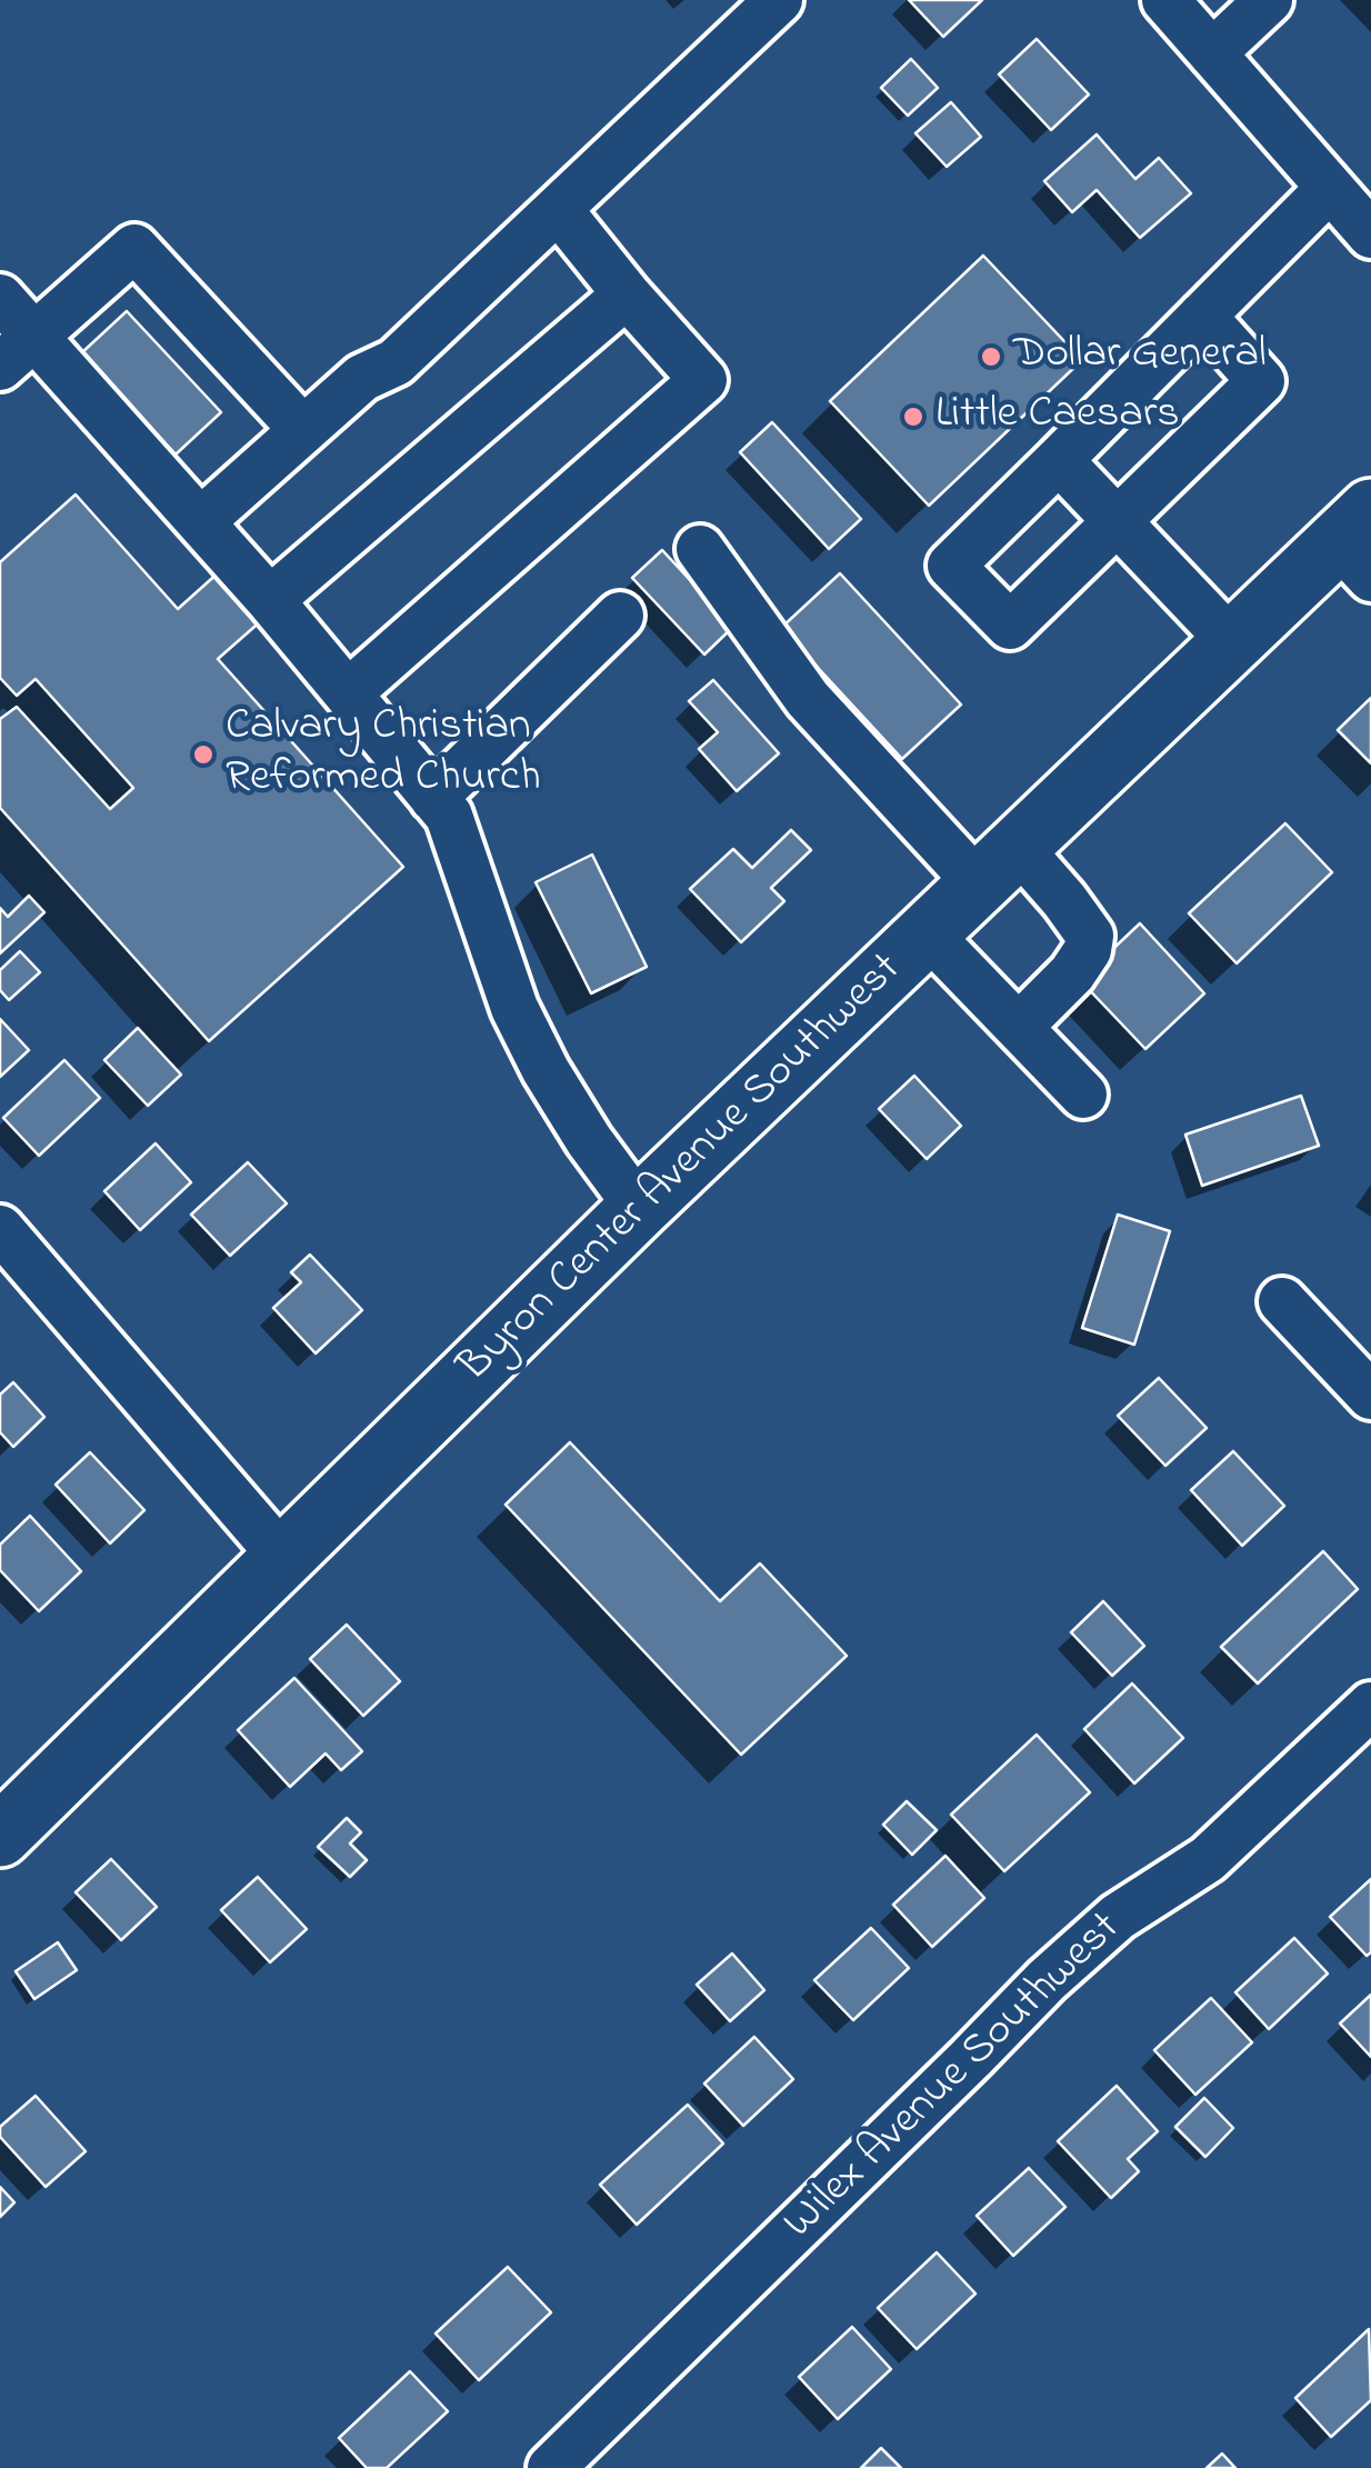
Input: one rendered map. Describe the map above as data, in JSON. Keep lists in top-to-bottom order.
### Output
{
  "streets": {
    "main road": ["Byron Center Avenue Southwest"],
    "street": ["Wilex Avenue Southwest"]
  },
  "places": ["Dollar General", "Little Caesars", "Calvary Christian Reformed Church"]
}
